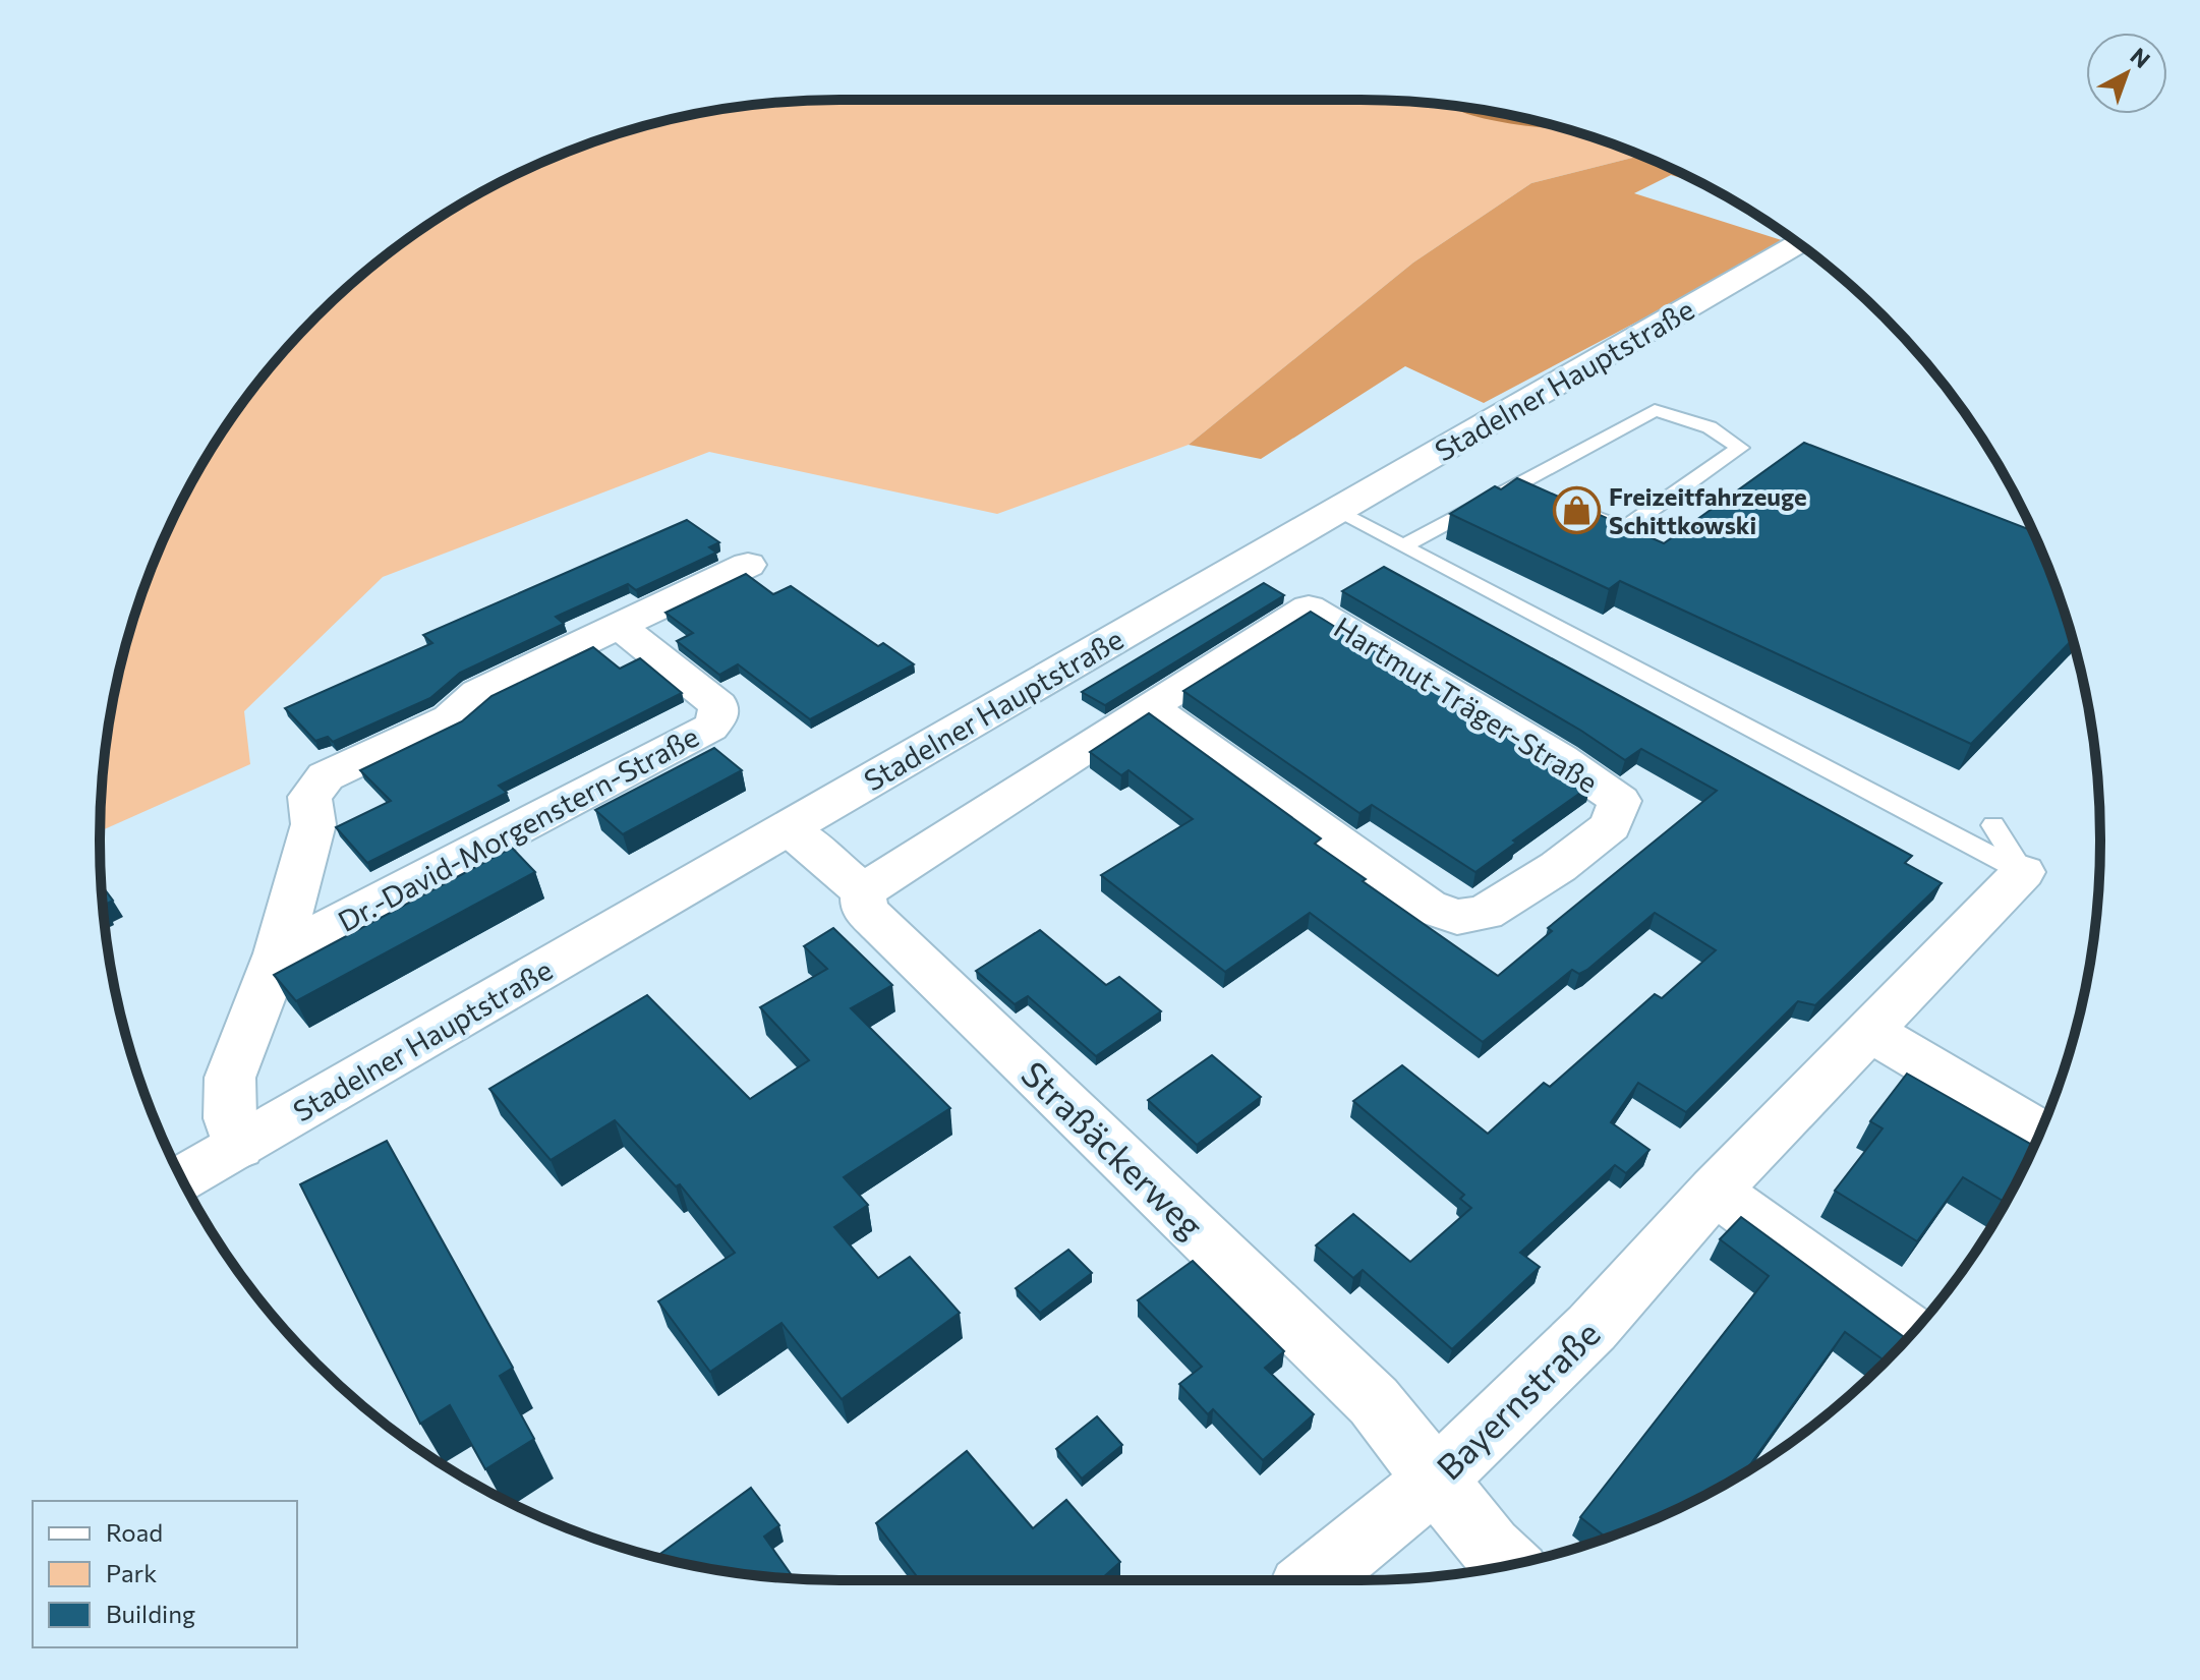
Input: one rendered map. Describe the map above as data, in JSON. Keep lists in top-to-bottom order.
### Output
{
  "streets": {
    "street": [
      "Stadelner Hauptstraße",
      "Hartmut-Träger-Straße",
      "Dr.-David-Morgenstern-Straße",
      "Straßäckerweg",
      "Bayernstraße"
    ]
  },
  "crossings": [
    ["Stadelner Hauptstraße", "Dr.-David-Morgenstern-Straße"],
    ["Stadelner Hauptstraße", "Straßäckerweg"],
    ["Hartmut-Träger-Straße", "Straßäckerweg"],
    ["Straßäckerweg", "Bayernstraße"]
  ],
  "places": {
    "shop": ["Freizeitfahrzeuge Schittkowski"]
  },
  "legend": ["Road", "Park", "Building"],
  "north": "top right"
}
